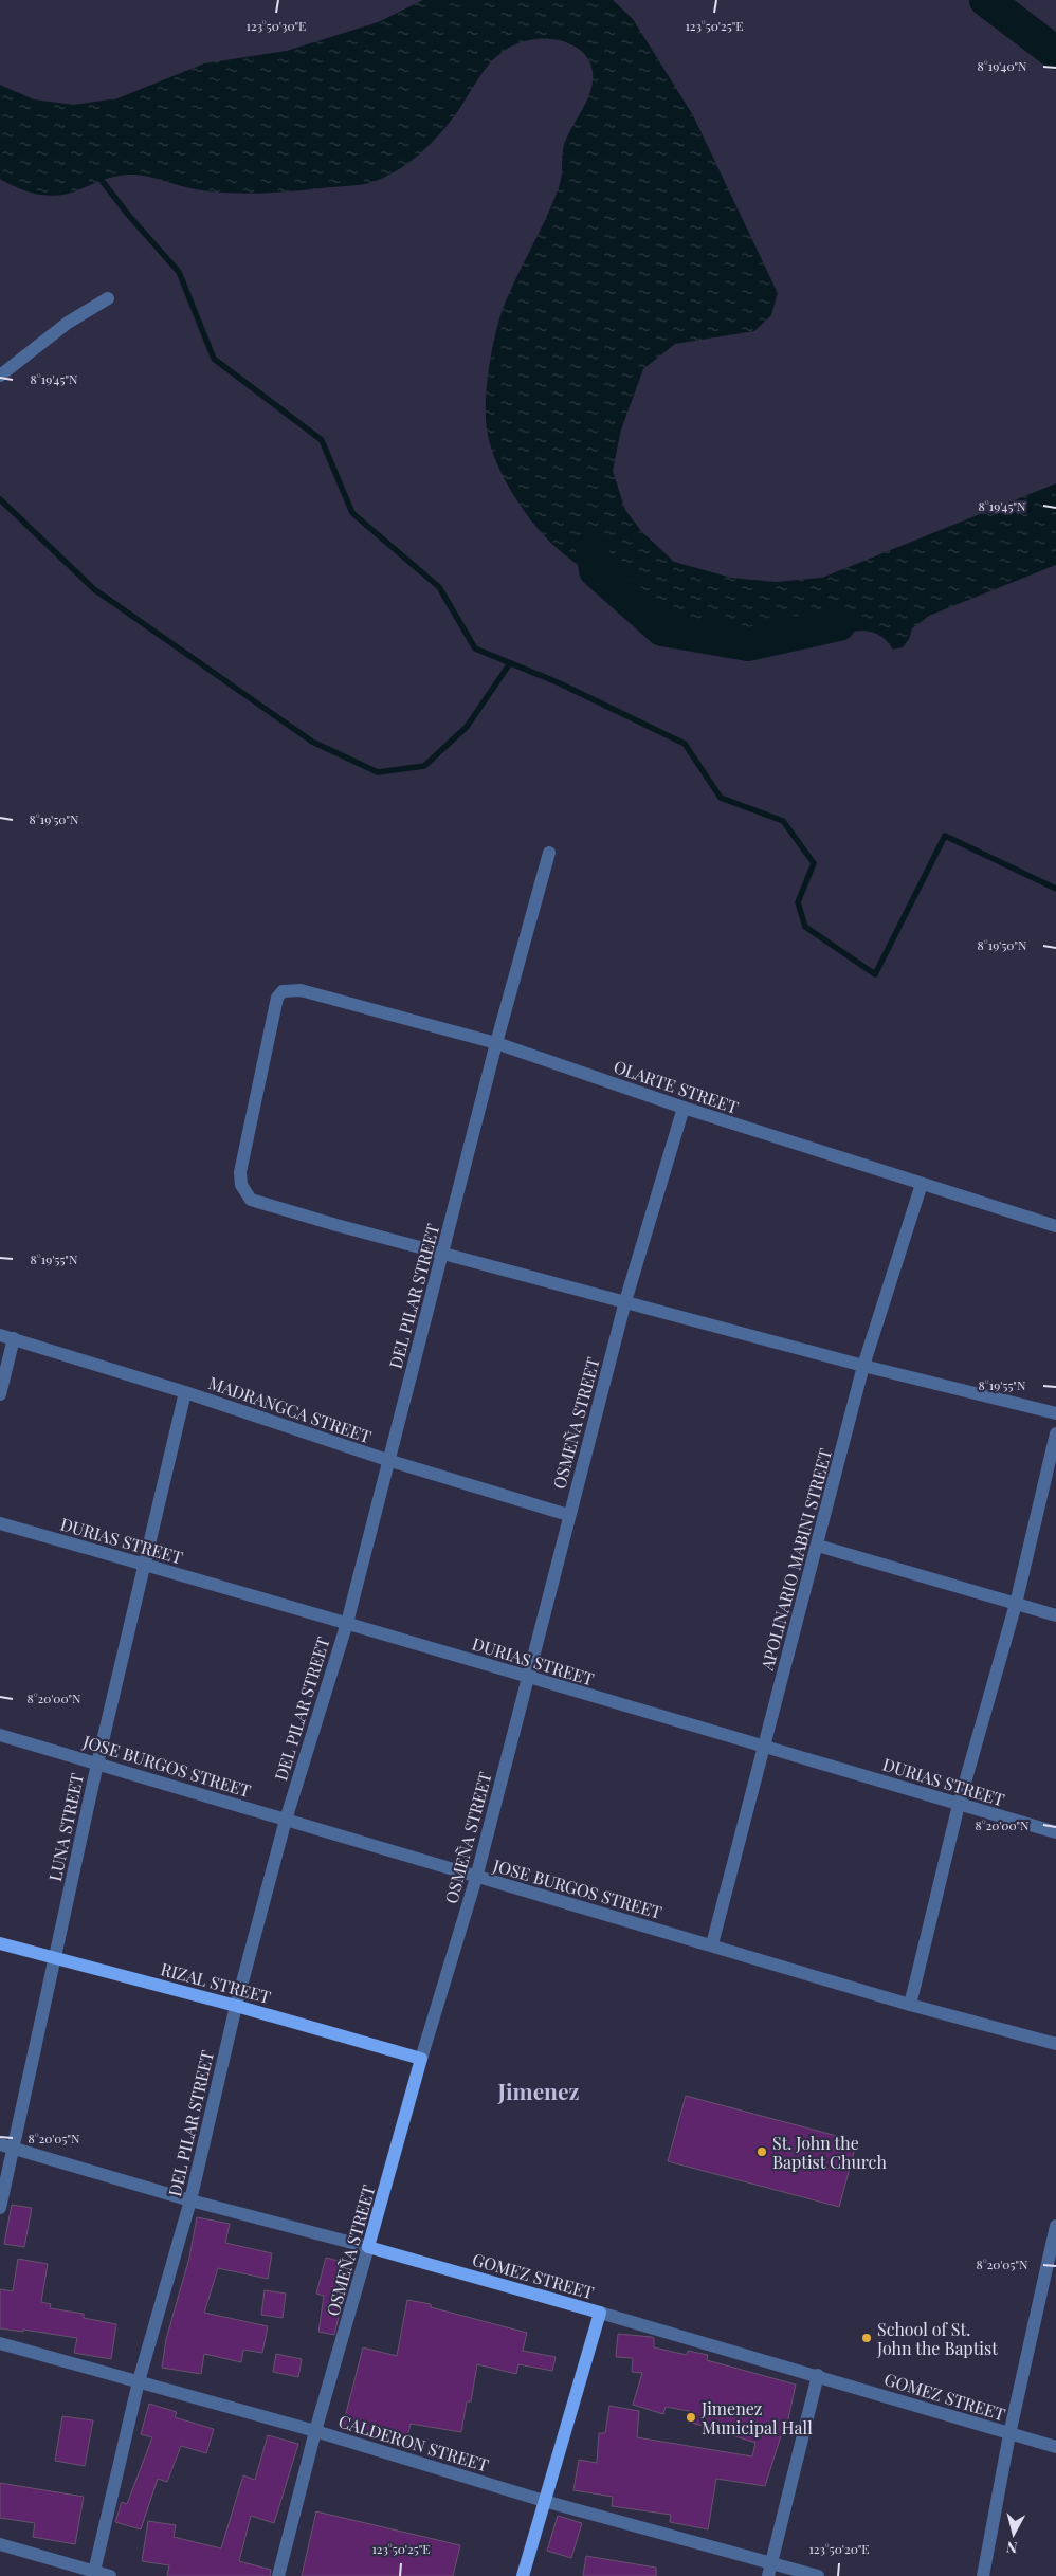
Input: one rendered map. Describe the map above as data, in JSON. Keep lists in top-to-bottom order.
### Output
{
  "streets": {
    "main road": ["OSMEÑA STREET", "RIZAL STREET", "GOMEZ STREET"],
    "street": [
      "OLARTE STREET",
      "DEL PILAR STREET",
      "MADRANGCA STREET",
      "DURIAS STREET",
      "APOLINARIO MABINI STREET",
      "JOSE BURGOS STREET",
      "LUNA STREET",
      "CALDERON STREET"
    ]
  },
  "crossings": [
    ["OLARTE STREET", "DEL PILAR STREET"],
    ["OLARTE STREET", "OSMEÑA STREET"],
    ["OLARTE STREET", "APOLINARIO MABINI STREET"],
    ["DEL PILAR STREET", "MADRANGCA STREET"],
    ["DEL PILAR STREET", "DURIAS STREET"],
    ["DEL PILAR STREET", "JOSE BURGOS STREET"],
    ["DEL PILAR STREET", "RIZAL STREET"],
    ["DEL PILAR STREET", "GOMEZ STREET"],
    ["DEL PILAR STREET", "CALDERON STREET"],
    ["MADRANGCA STREET", "OSMEÑA STREET"],
    ["MADRANGCA STREET", "LUNA STREET"],
    ["OSMEÑA STREET", "DURIAS STREET"],
    ["OSMEÑA STREET", "JOSE BURGOS STREET"],
    ["OSMEÑA STREET", "RIZAL STREET"],
    ["OSMEÑA STREET", "GOMEZ STREET"],
    ["OSMEÑA STREET", "CALDERON STREET"],
    ["DURIAS STREET", "APOLINARIO MABINI STREET"],
    ["DURIAS STREET", "LUNA STREET"],
    ["APOLINARIO MABINI STREET", "JOSE BURGOS STREET"],
    ["JOSE BURGOS STREET", "LUNA STREET"],
    ["LUNA STREET", "RIZAL STREET"],
    ["LUNA STREET", "GOMEZ STREET"]
  ],
  "districts": ["Jimenez"],
  "places": ["St. John the Baptist Church", "School of St. John the Baptist", "Jimenez Municipal Hall"],
  "north": "bottom",
  "coordinates": [
    "123°50'30\"E",
    "123°50'25\"E",
    "8°19'40\"N",
    "8°19'45\"N",
    "8°19'50\"N",
    "8°19'55\"N",
    "8°20'00\"N",
    "8°20'05\"N",
    "123°50'20\"E"
  ]
}
